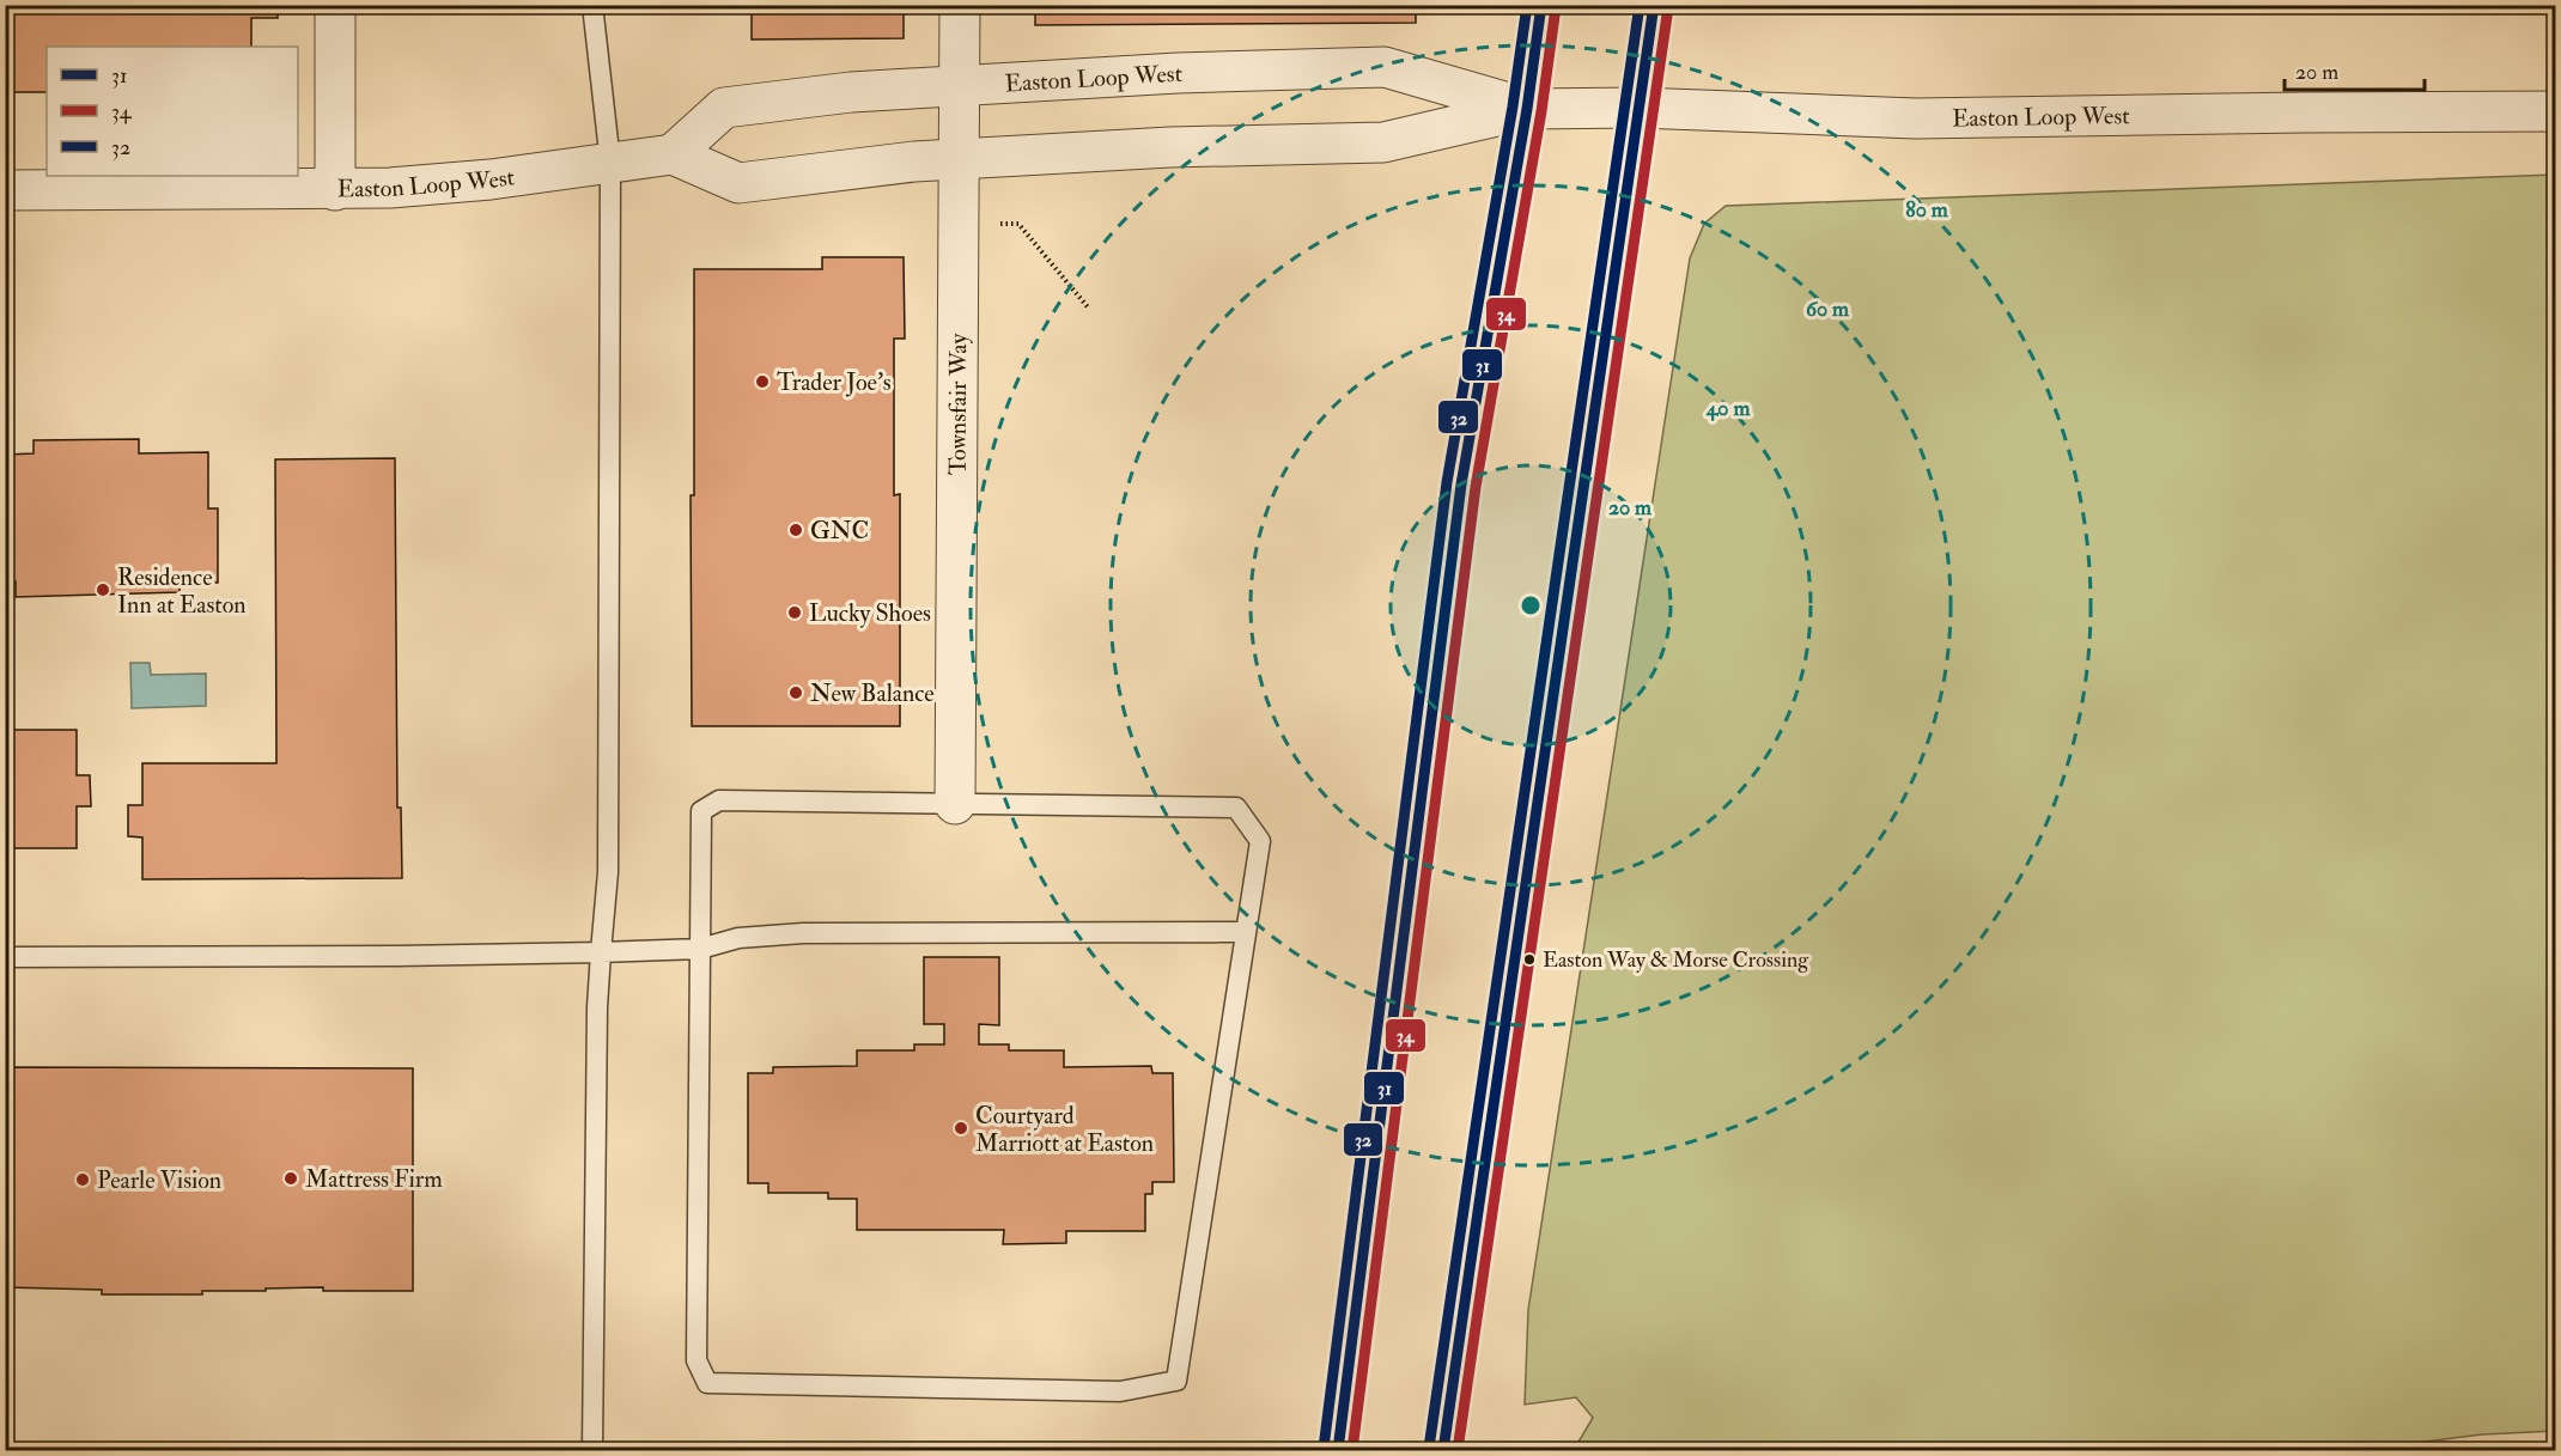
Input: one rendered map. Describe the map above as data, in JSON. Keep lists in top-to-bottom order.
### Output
{
  "streets": {
    "street": ["Easton Loop West", "Townsfair Way"]
  },
  "crossings": [
    ["Easton Loop West", "Townsfair Way"]
  ],
  "places": [
    "Trader Joe's",
    "GNC",
    "Residence Inn at Easton",
    "Lucky Shoes",
    "New Balance",
    "Easton Way & Morse Crossing",
    "Courtyard Marriott at Easton",
    "Mattress Firm",
    "Pearle Vision"
  ],
  "lines": ["transit line 31", "transit line 32", "transit line 34"],
  "legend": ["31", "34", "32"],
  "scale_bar": "20 m",
  "rings": [
    "80 m",
    "60 m",
    "40 m",
    "20 m"
  ]
}
